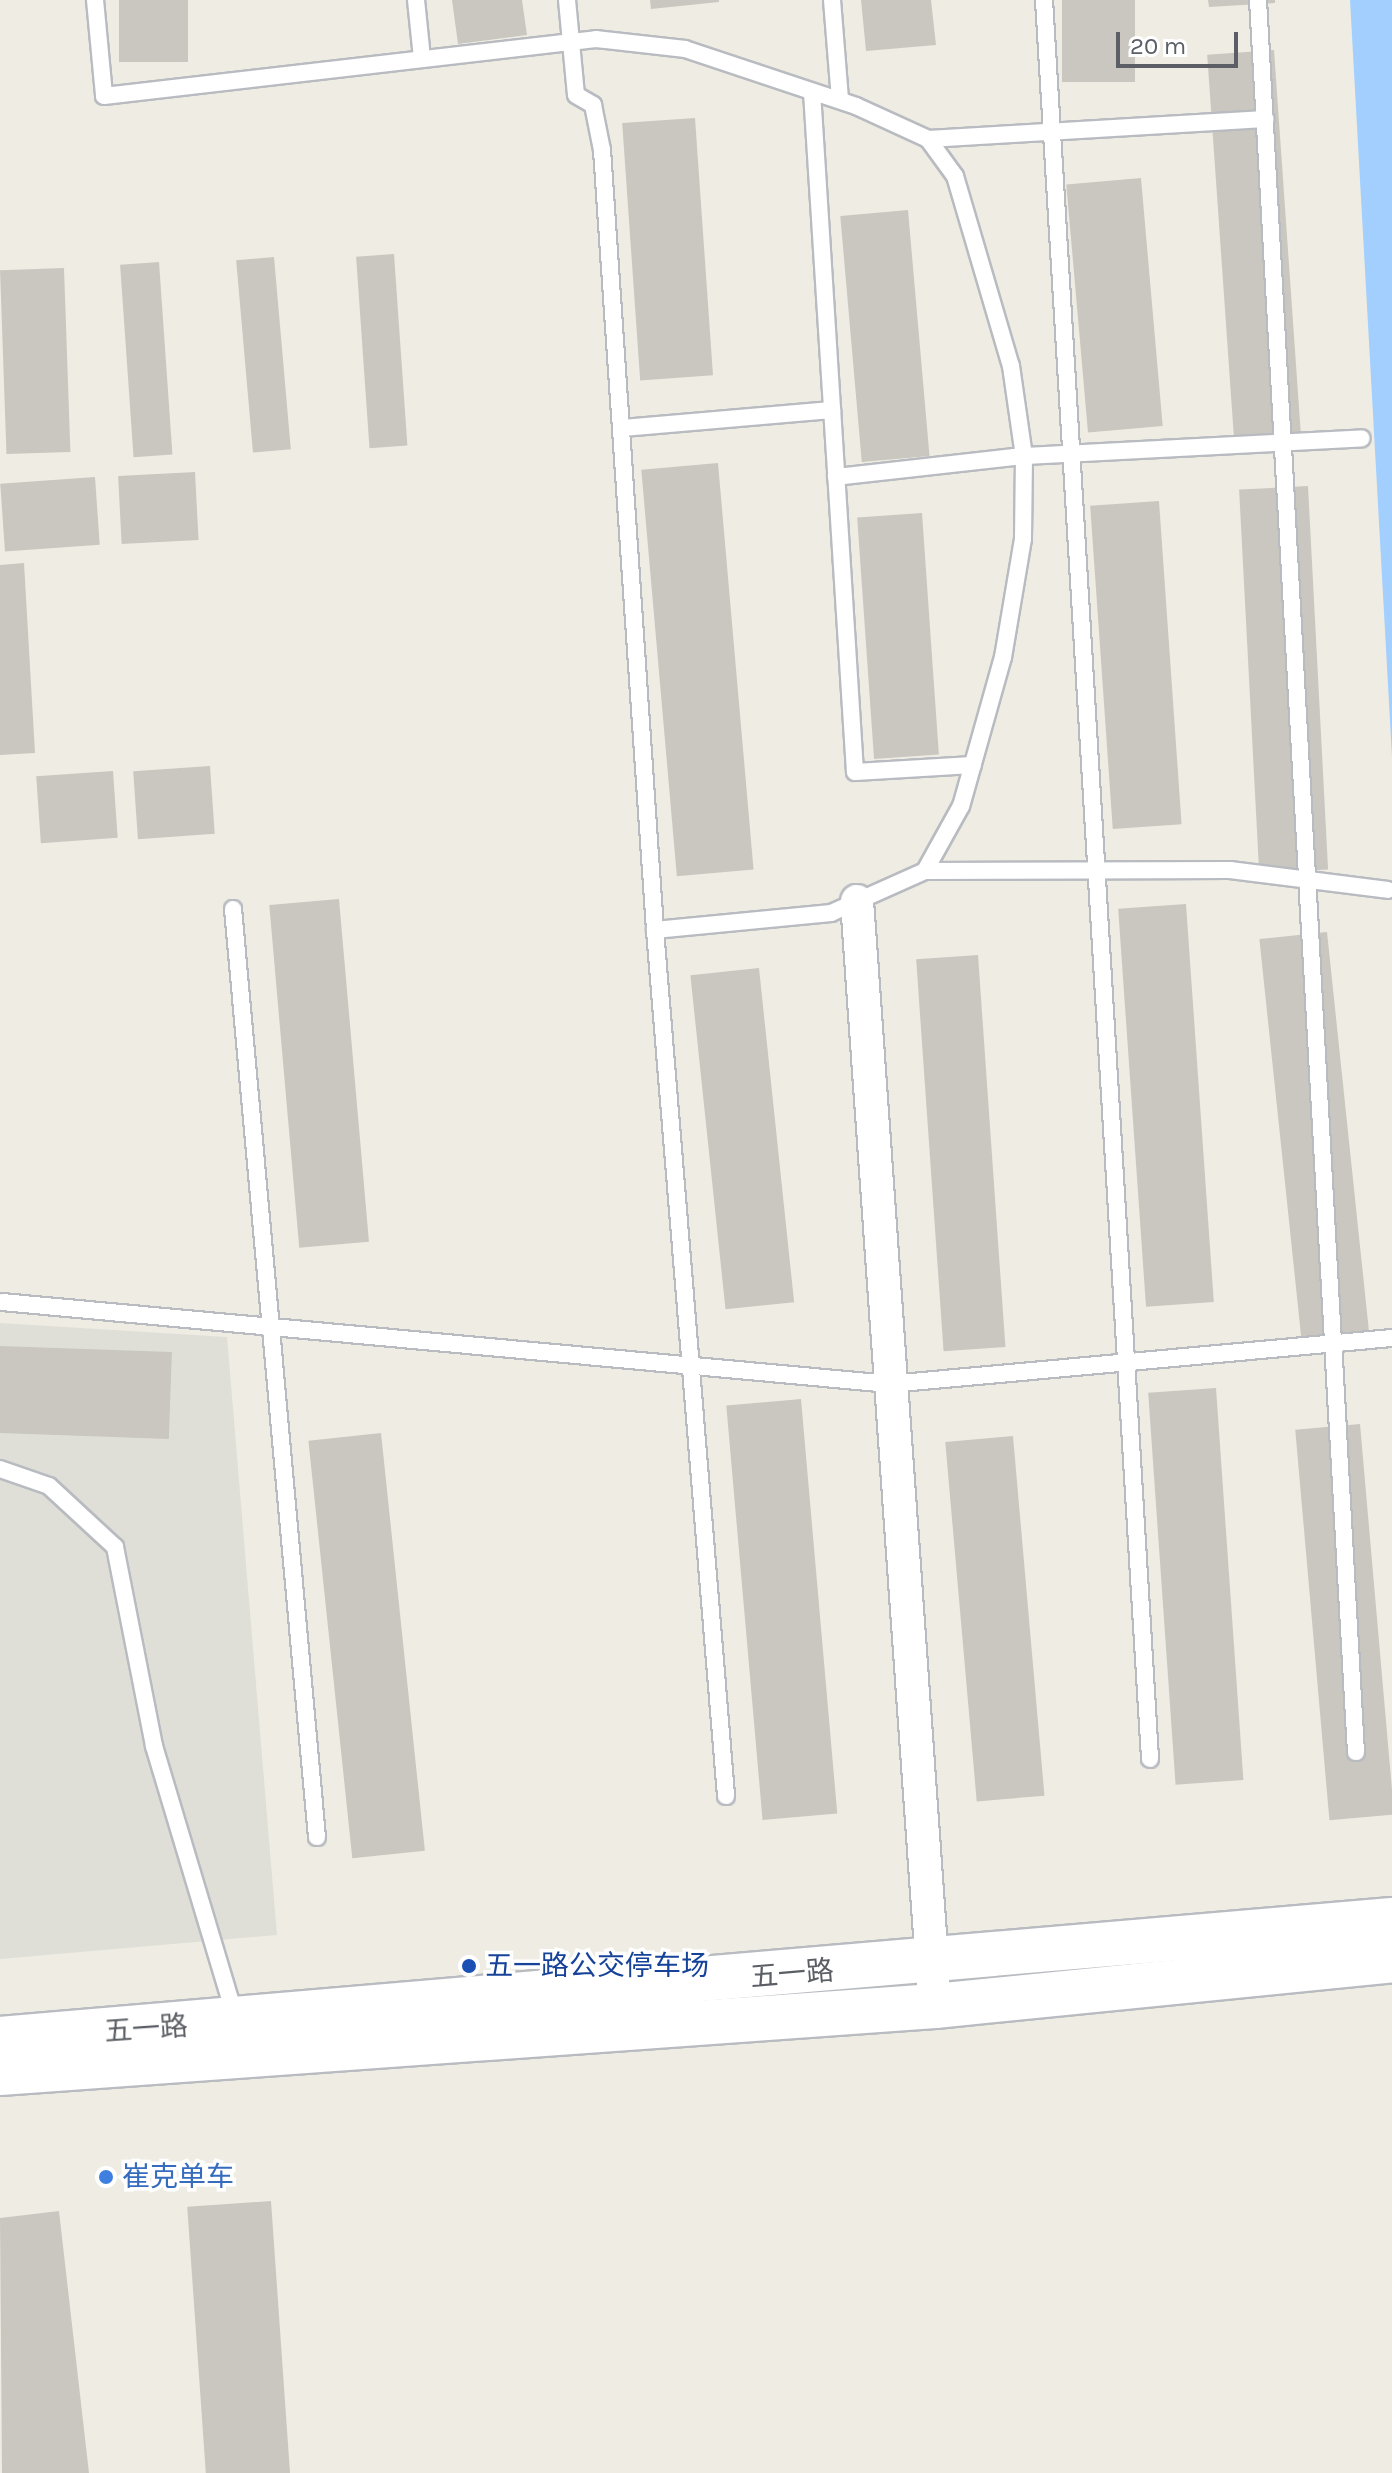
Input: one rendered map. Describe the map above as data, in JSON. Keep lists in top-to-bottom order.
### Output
{
  "streets": {
    "main road": ["五一路"]
  },
  "places": ["五一路公交停车场", "崔克单车"],
  "scale_bar": "20 m"
}
